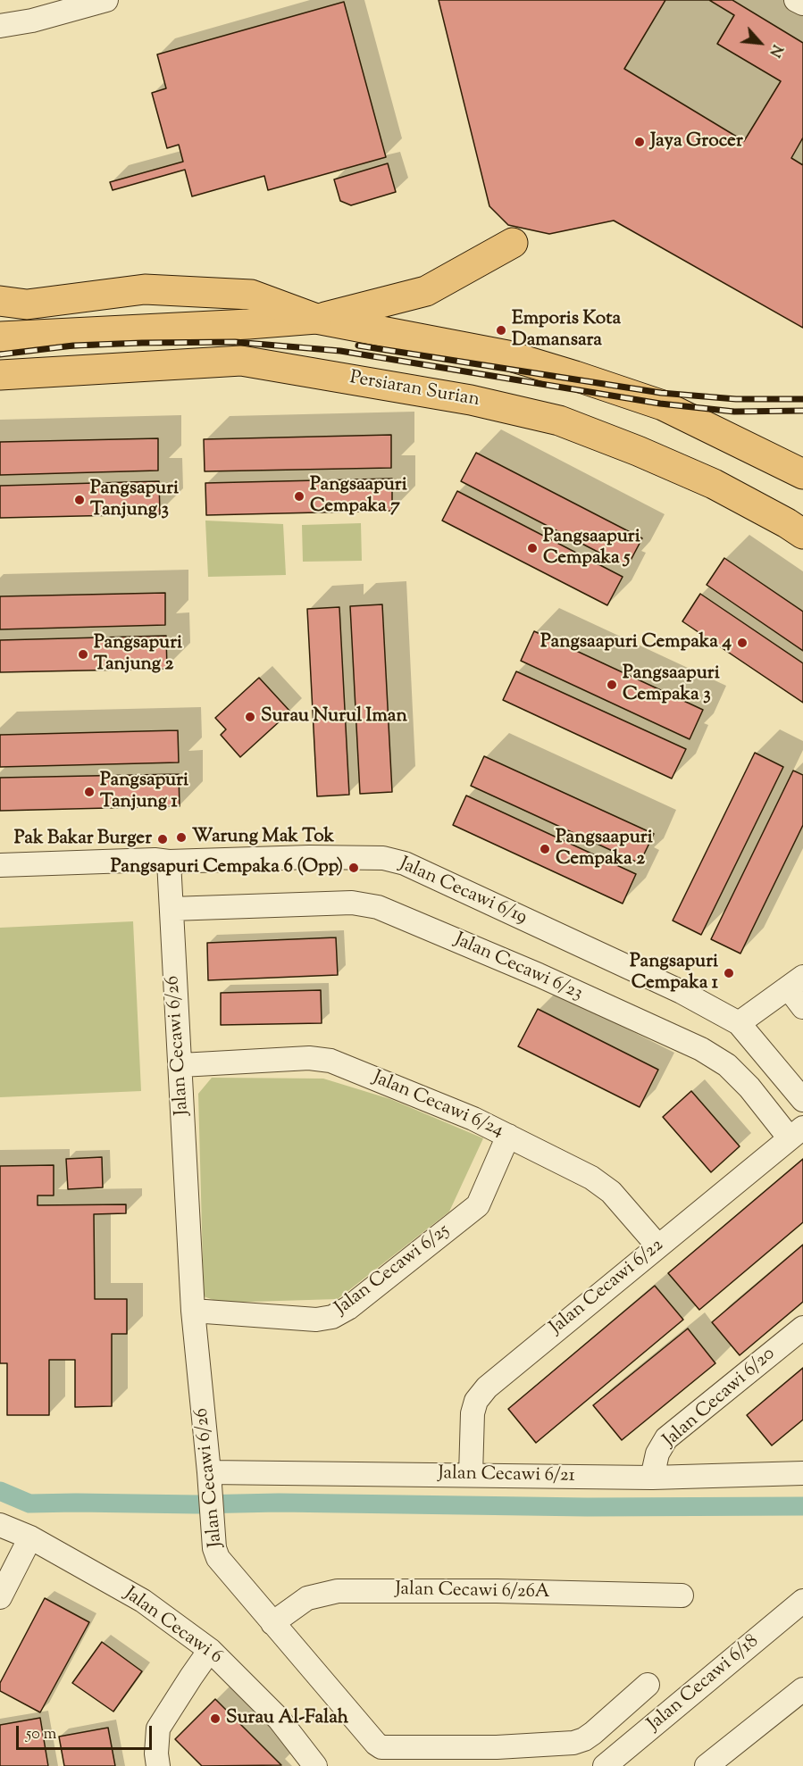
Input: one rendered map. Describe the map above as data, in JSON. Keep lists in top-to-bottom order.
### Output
{
  "streets": {
    "main road": ["Persiaran Surian"],
    "street": [
      "Jalan Cecawi 6/19",
      "Jalan Cecawi 6/23",
      "Jalan Cecawi 6/26",
      "Jalan Cecawi 6/24",
      "Jalan Cecawi 6/25",
      "Jalan Cecawi 6/22",
      "Jalan Cecawi 6/20",
      "Jalan Cecawi 6/21",
      "Jalan Cecawi 6/26A",
      "Jalan Cecawi 6",
      "Jalan Cecawi 6/18"
    ]
  },
  "crossings": [
    ["Jalan Cecawi 6/19", "Jalan Cecawi 6/26"],
    ["Jalan Cecawi 6/23", "Jalan Cecawi 6/26"],
    ["Jalan Cecawi 6/23", "Jalan Cecawi 6/22"],
    ["Jalan Cecawi 6/26", "Jalan Cecawi 6/24"],
    ["Jalan Cecawi 6/26", "Jalan Cecawi 6/25"],
    ["Jalan Cecawi 6/26", "Jalan Cecawi 6/21"],
    ["Jalan Cecawi 6/26", "Jalan Cecawi 6/26A"],
    ["Jalan Cecawi 6/24", "Jalan Cecawi 6/25"],
    ["Jalan Cecawi 6/24", "Jalan Cecawi 6/22"],
    ["Jalan Cecawi 6/22", "Jalan Cecawi 6/21"],
    ["Jalan Cecawi 6/20", "Jalan Cecawi 6/21"]
  ],
  "places": [
    "Jaya Grocer",
    "Emporis Kota Damansara",
    "Pangsaapuri Cempaka 7",
    "Pangsapuri Tanjung 3",
    "Pangsaapuri Cempaka 5",
    "Pangsaapuri Cempaka 4",
    "Pangsapuri Tanjung 2",
    "Pangsaapuri Cempaka 3",
    "Surau Nurul Iman",
    "Pangsapuri Tanjung 1",
    "Warung Mak Tok",
    "Pak Bakar Burger",
    "Pangsaapuri Cempaka 2",
    "Pangsapuri Cempaka 6 (Opp)",
    "Pangsapuri Cempaka 1",
    "Surau Al-Falah"
  ],
  "scale_bar": "50 m",
  "north": "bottom right"
}
